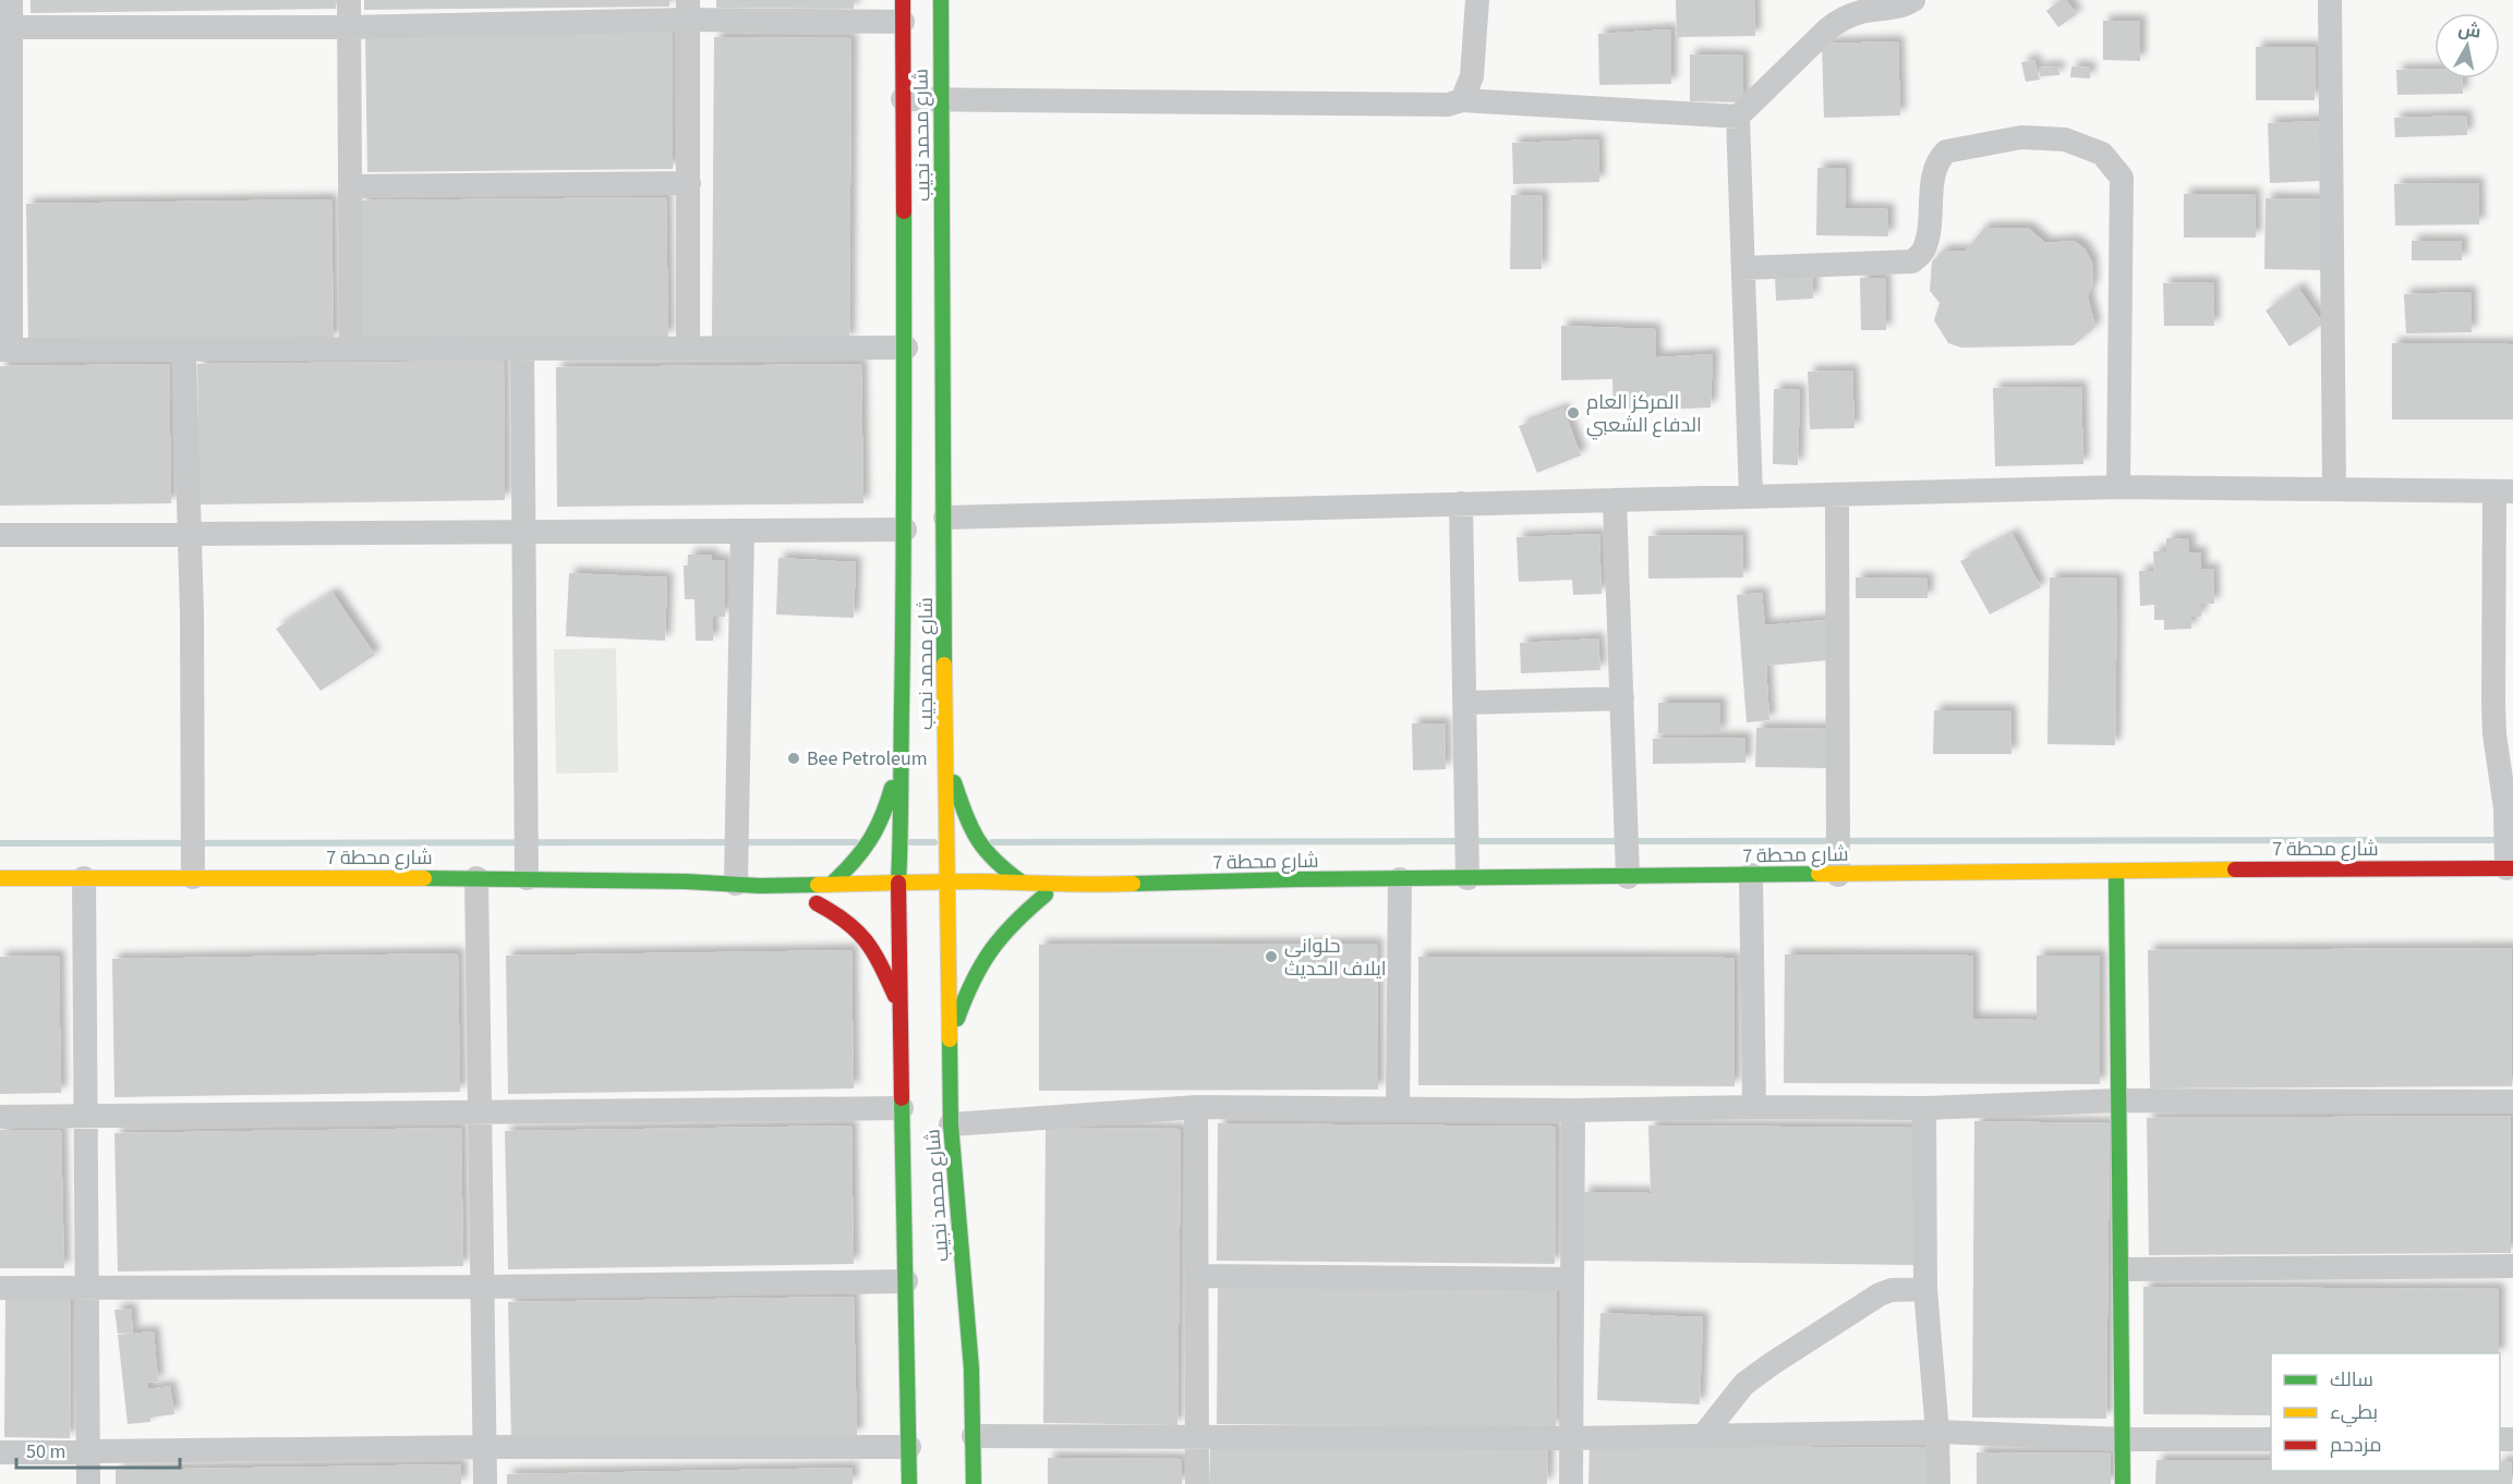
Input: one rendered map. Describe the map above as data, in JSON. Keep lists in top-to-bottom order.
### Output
{
  "streets": {
    "main road": ["شارع محمد نجيب", "شارع محطة 7"]
  },
  "crossings": [
    ["شارع محمد نجيب", "شارع محطة 7"]
  ],
  "places": ["المركز العام الدفاع الشعبي", "Bee Petroleum", "حلواني ايلاف الحديث"],
  "legend": ["سالك", "بطيء", "مزدحم"],
  "scale_bar": "50 m",
  "north": "top"
}
